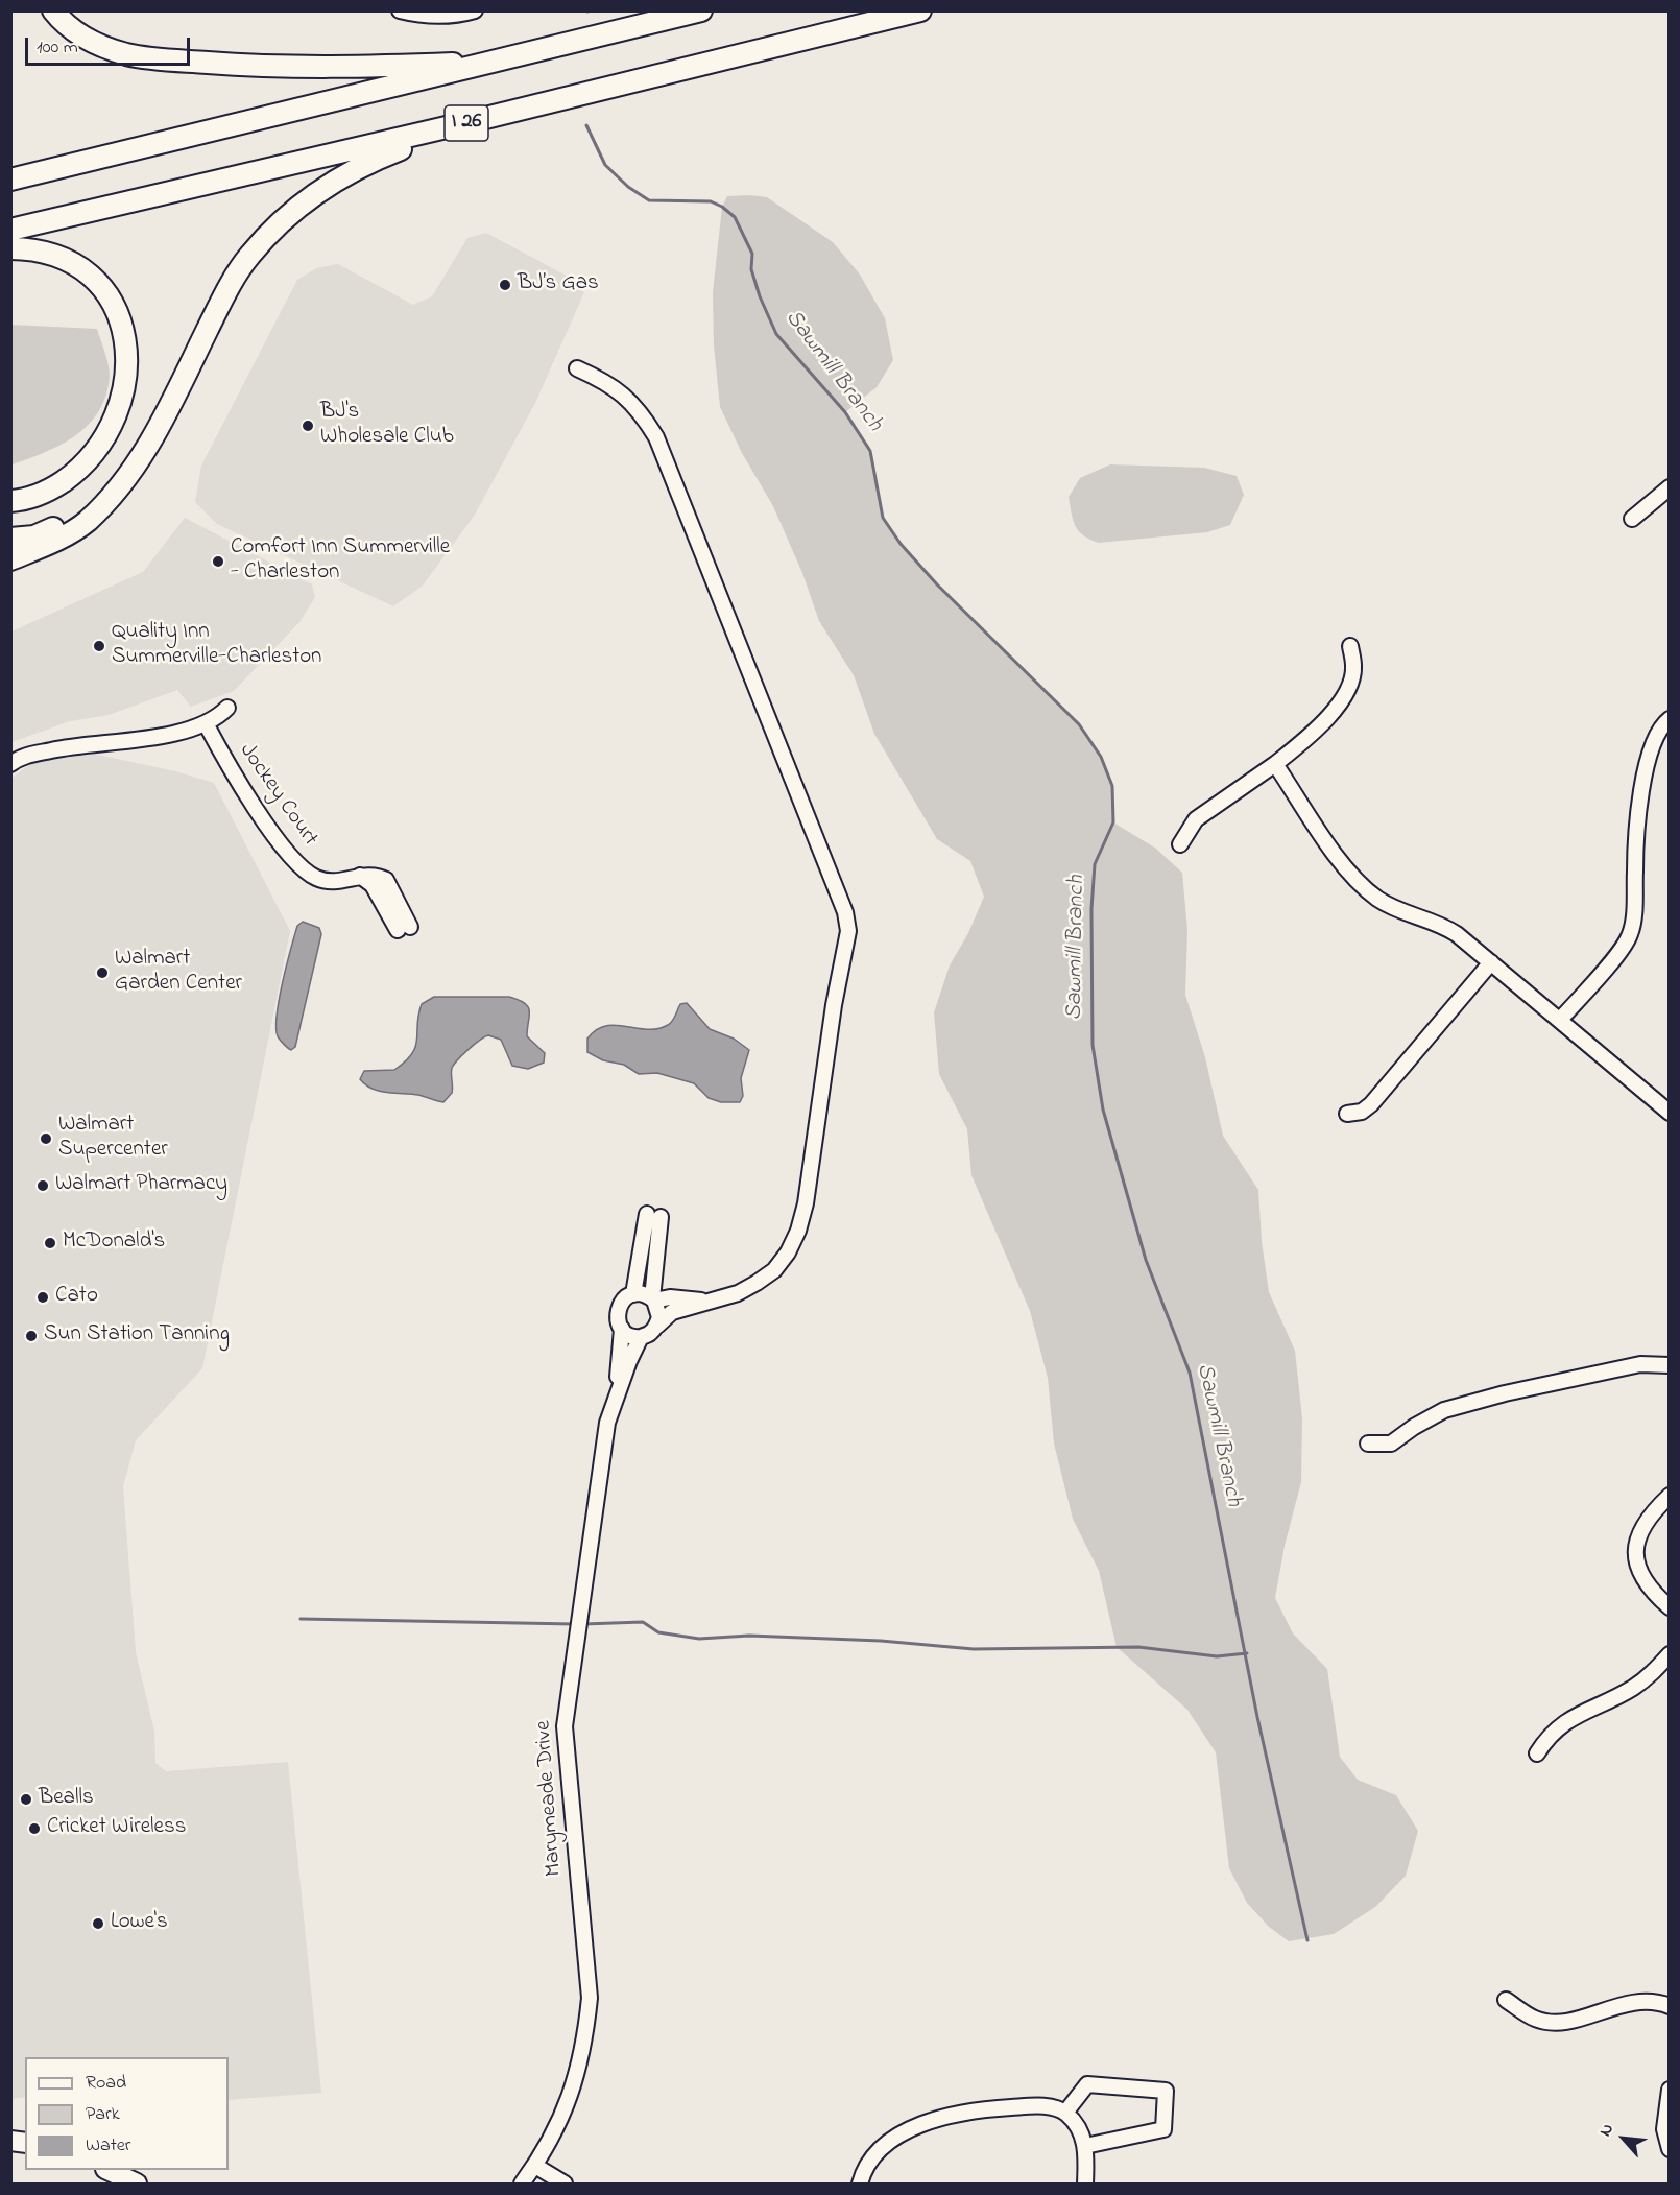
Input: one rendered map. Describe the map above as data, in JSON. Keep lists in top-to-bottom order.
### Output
{
  "streets": {
    "highway": ["I 26"],
    "street": ["Jockey Court", "Marymeade Drive"]
  },
  "water": ["Sawmill Branch"],
  "places": [
    "BJ’s Gas",
    "BJ's Wholesale Club",
    "Comfort Inn Summerville - Charleston",
    "Quality Inn Summerville-Charleston",
    "Walmart Garden Center",
    "Walmart Supercenter",
    "Walmart Pharmacy",
    "McDonald's",
    "Cato",
    "Sun Station Tanning",
    "Bealls",
    "Cricket Wireless",
    "Lowe's"
  ],
  "legend": ["Road", "Park", "Water"],
  "scale_bar": "100 m",
  "north": "top left"
}
